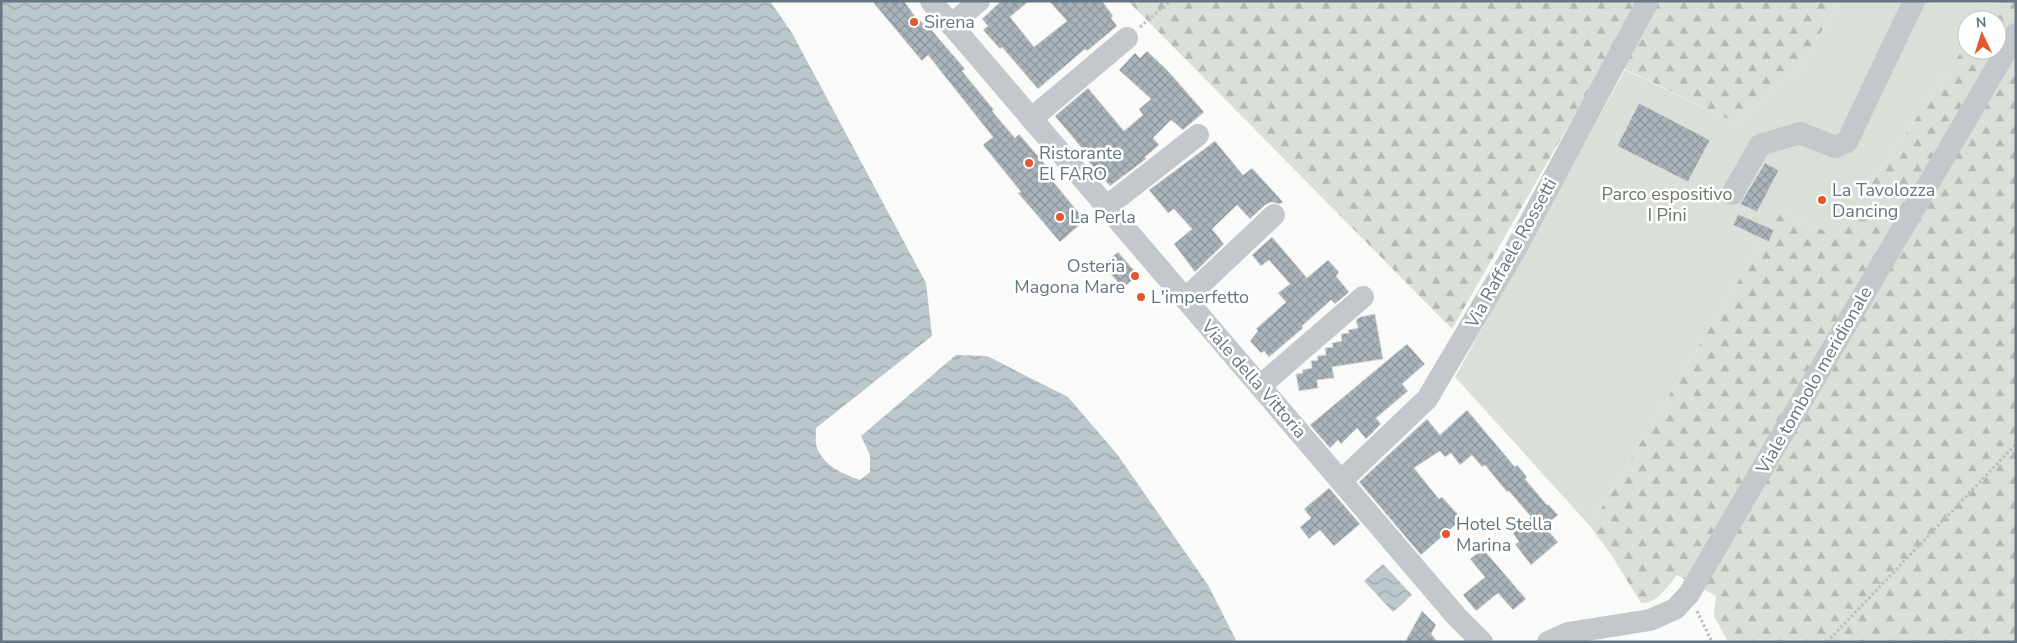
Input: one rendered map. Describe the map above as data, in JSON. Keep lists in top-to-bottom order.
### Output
{
  "streets": {
    "street": ["Via Raffaele Rossetti", "Viale della Vittoria", "Viale tombolo meridionale"]
  },
  "crossings": [
    ["Via Raffaele Rossetti", "Viale della Vittoria"]
  ],
  "parks": ["Parco espositivo I Pini"],
  "places": [
    "Sirena",
    "Ristorante El FARO",
    "La Tavolozza Dancing",
    "La Perla",
    "Osteria Magona Mare",
    "L'imperfetto",
    "Hotel Stella Marina"
  ],
  "north": "top"
}
